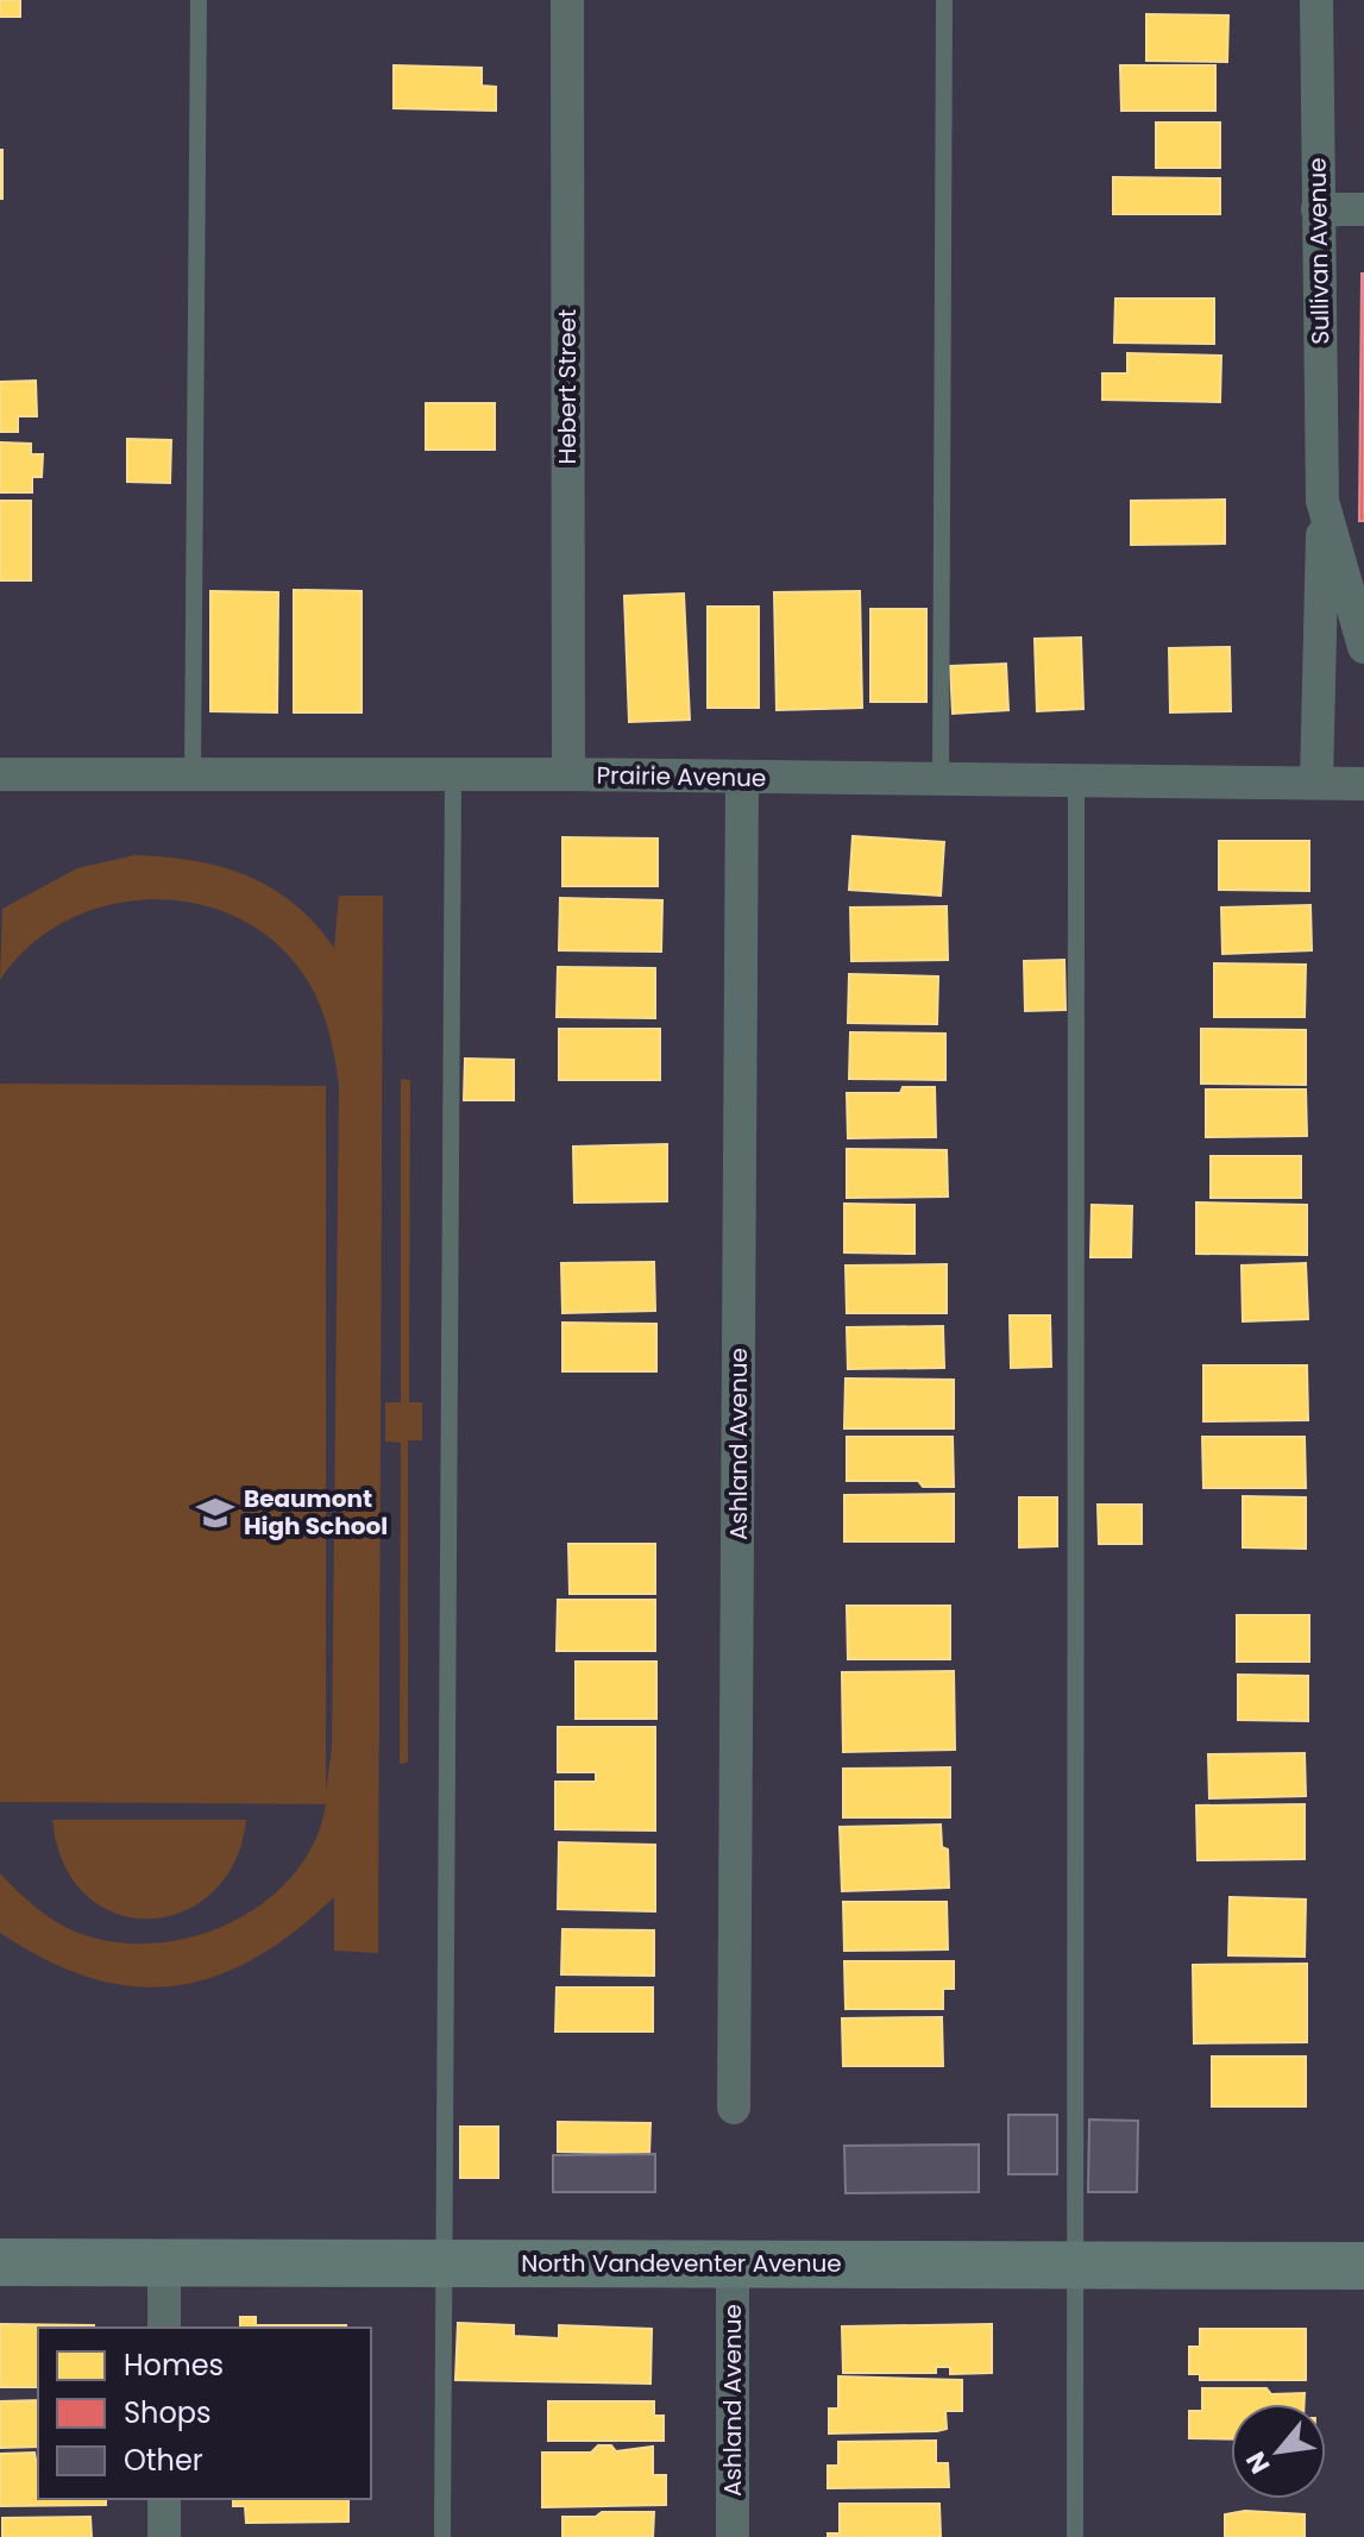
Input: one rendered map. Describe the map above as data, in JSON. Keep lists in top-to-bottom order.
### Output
{
  "streets": {
    "main road": ["North Vandeventer Avenue"],
    "street": [
      "Sullivan Avenue",
      "Hebert Street",
      "Prairie Avenue",
      "Ashland Avenue"
    ]
  },
  "crossings": [
    ["Sullivan Avenue", "Prairie Avenue"],
    ["Hebert Street", "Prairie Avenue"],
    ["Prairie Avenue", "Ashland Avenue"],
    ["Ashland Avenue", "North Vandeventer Avenue"]
  ],
  "places": {
    "school or university": ["Beaumont High School"]
  },
  "legend": ["Homes", "Shops", "Other"],
  "north": "bottom left"
}
